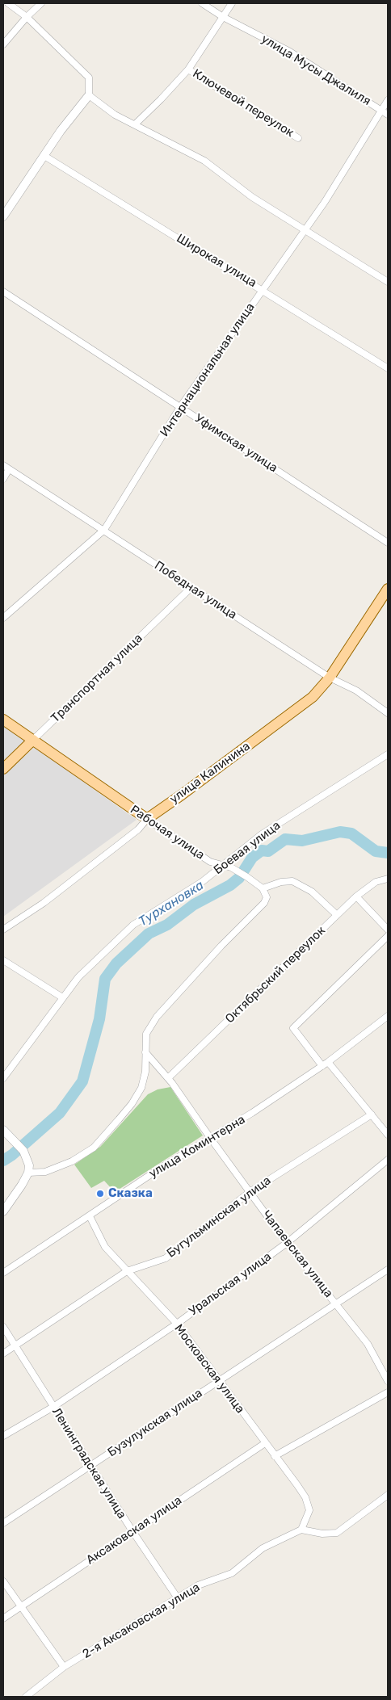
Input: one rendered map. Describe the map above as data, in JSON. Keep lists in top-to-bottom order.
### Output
{
  "streets": {
    "main road": ["Транспортная улица", "улица Калинина", "Рабочая улица"],
    "street": [
      "улица Мусы Джалиля",
      "Ключевой переулок",
      "Широкая улица",
      "Интернациональная улица",
      "Уфимская улица",
      "Победная улица",
      "Боевая улица",
      "Октябрьский переулок",
      "улица Коминтерна",
      "Бугульминская улица",
      "Чапаевская улица",
      "Уральская улица",
      "Московская улица",
      "Бузулукская улица",
      "Ленинградская улица",
      "Аксаковская улица",
      "2-я Аксаковская улица"
    ]
  },
  "crossings": [
    ["улица Мусы Джалиля", "Интернациональная улица"],
    ["Широкая улица", "Интернациональная улица"],
    ["Интернациональная улица", "Уфимская улица"],
    ["Интернациональная улица", "Победная улица"],
    ["Победная улица", "Транспортная улица"],
    ["Победная улица", "улица Калинина"],
    ["Транспортная улица", "Рабочая улица"],
    ["улица Калинина", "Рабочая улица"],
    ["Рабочая улица", "Боевая улица"],
    ["Октябрьский переулок", "Чапаевская улица"],
    ["улица Коминтерна", "Чапаевская улица"],
    ["улица Коминтерна", "Московская улица"],
    ["Бугульминская улица", "Чапаевская улица"],
    ["Бугульминская улица", "Московская улица"],
    ["Бугульминская улица", "Ленинградская улица"],
    ["Чапаевская улица", "Уральская улица"],
    ["Чапаевская улица", "Бузулукская улица"],
    ["Уральская улица", "Московская улица"],
    ["Уральская улица", "Ленинградская улица"],
    ["Московская улица", "Бузулукская улица"],
    ["Московская улица", "Аксаковская улица"],
    ["Московская улица", "2-я Аксаковская улица"],
    ["Бузулукская улица", "Ленинградская улица"],
    ["Ленинградская улица", "Аксаковская улица"],
    ["Ленинградская улица", "2-я Аксаковская улица"]
  ],
  "water": ["Турхановка"],
  "places": ["Сказка"]
}
